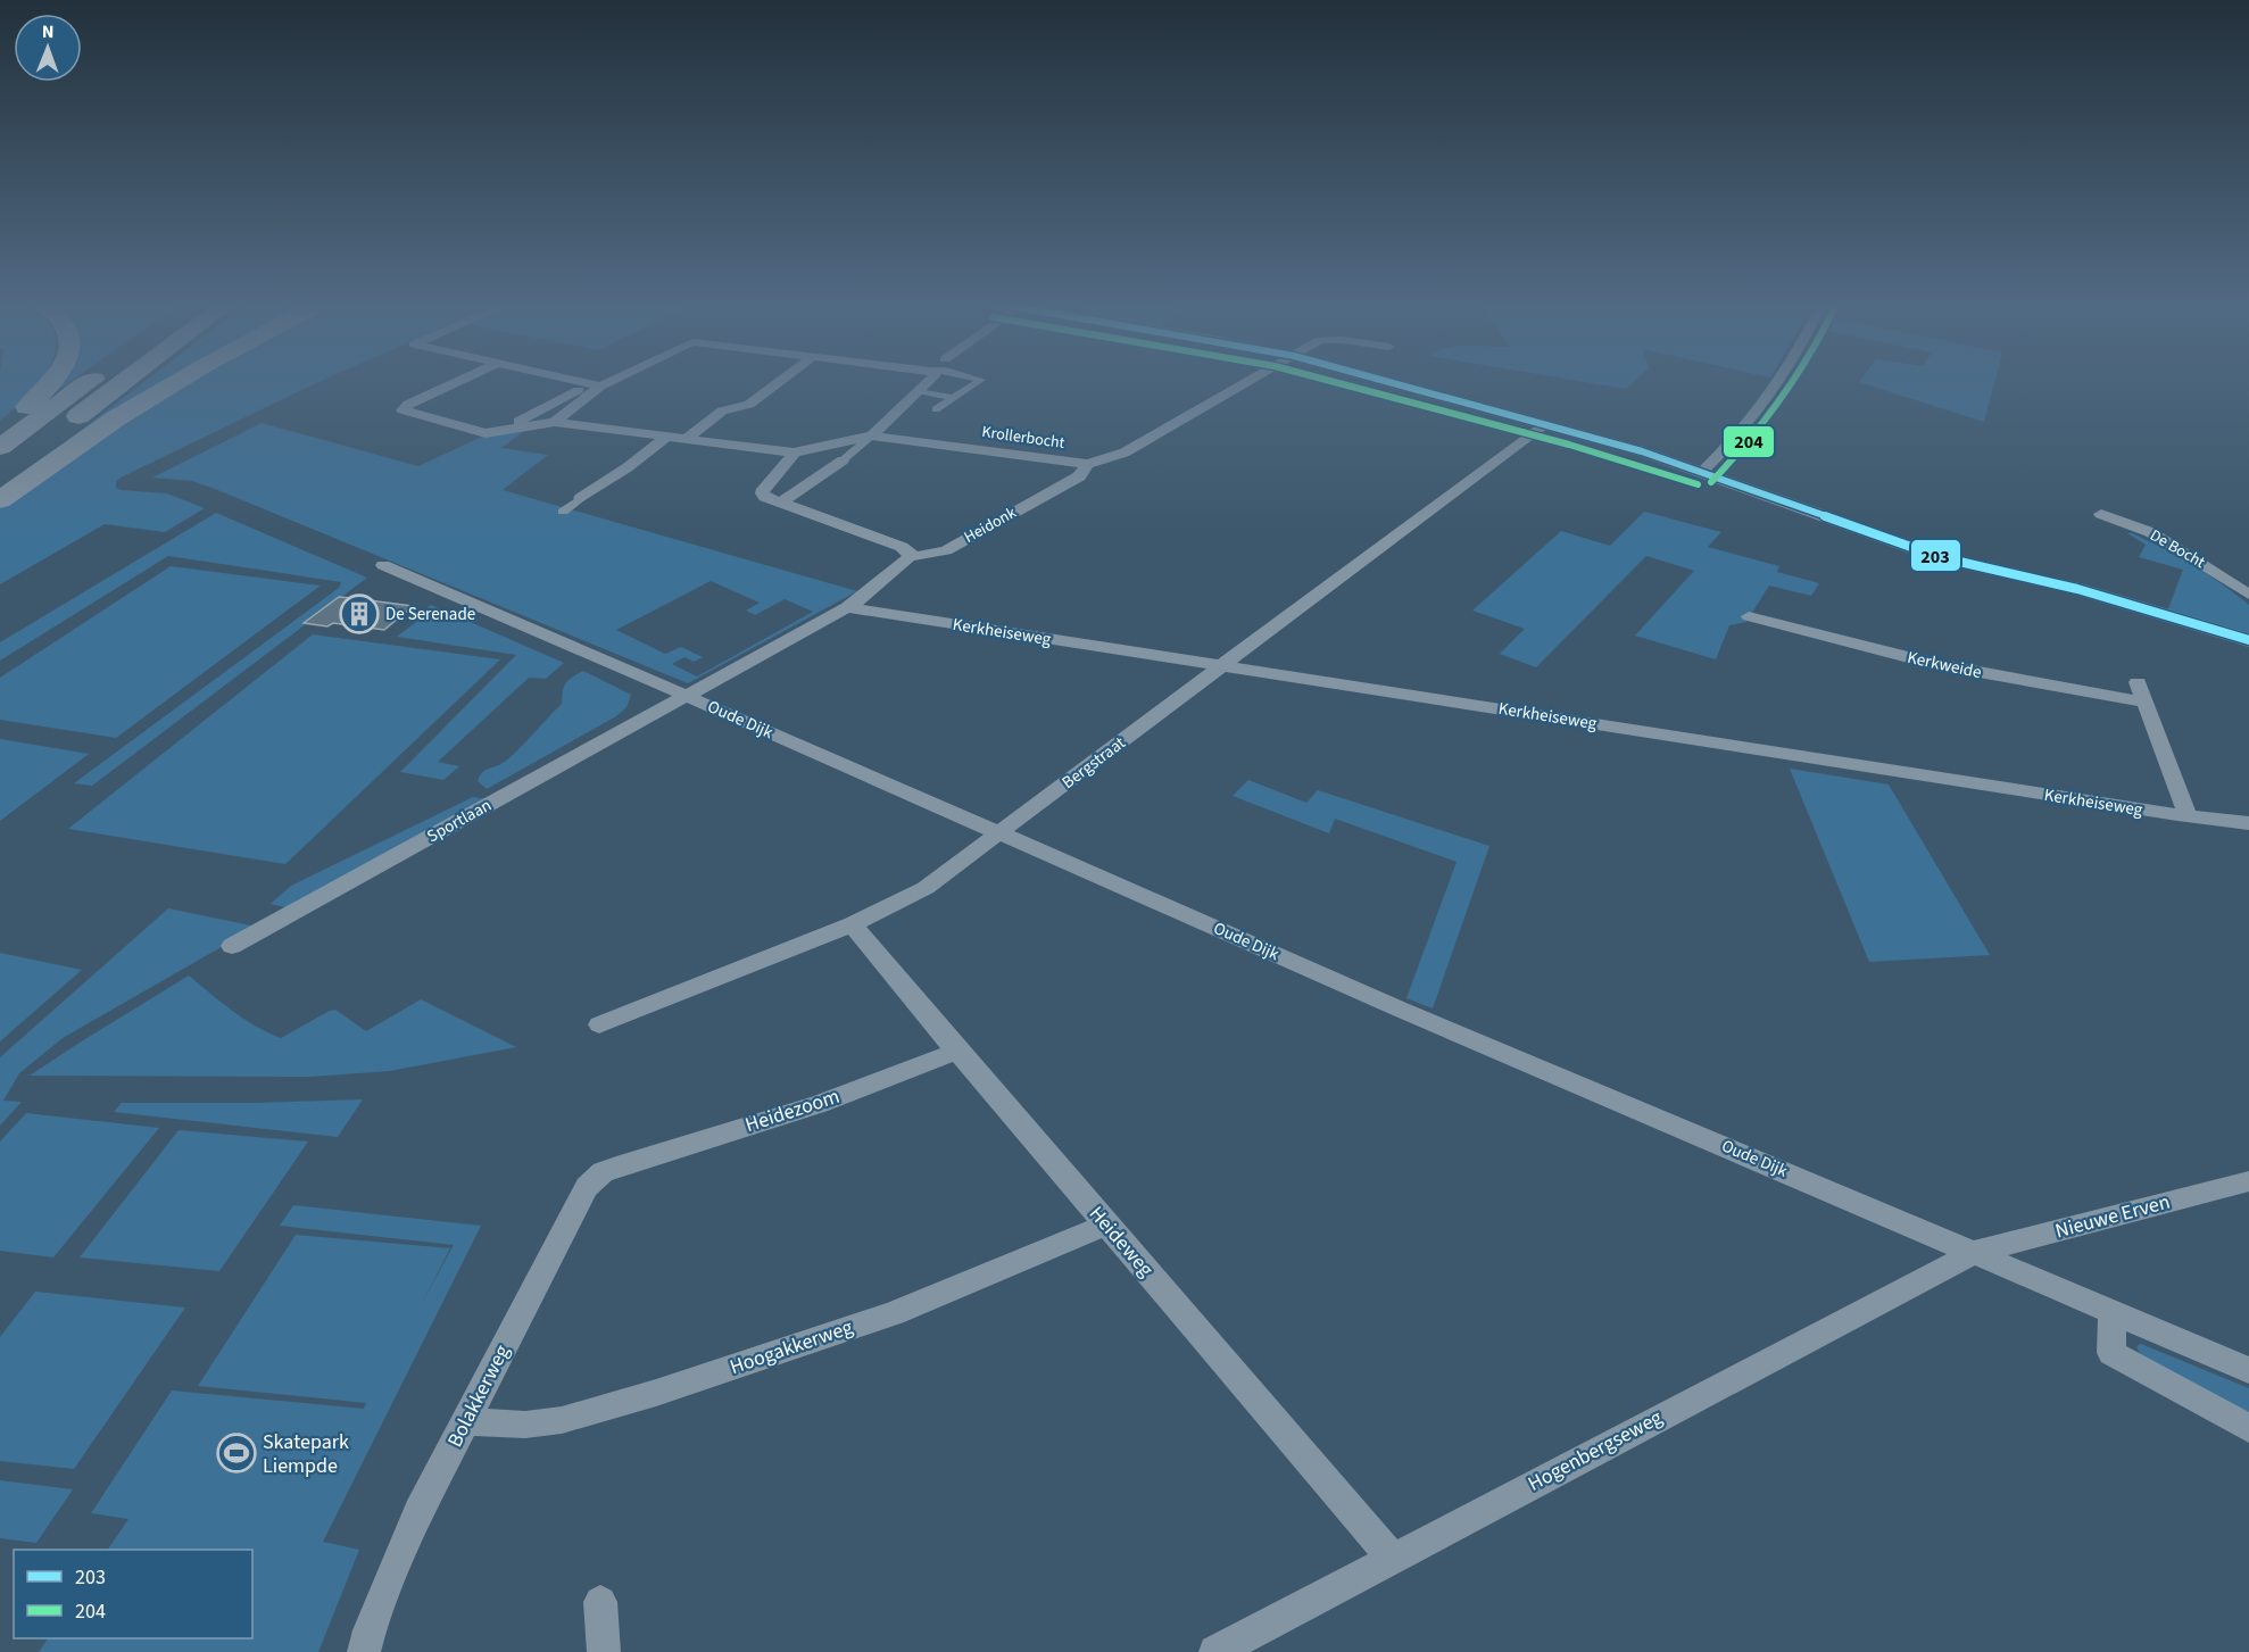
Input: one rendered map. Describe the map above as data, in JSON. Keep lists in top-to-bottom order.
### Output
{
  "streets": {
    "street": [
      "Krollerbocht",
      "Heidonk",
      "De Bocht",
      "Kerkheiseweg",
      "Kerkweide",
      "Oude Dijk",
      "Bergstraat",
      "Sportlaan",
      "Heidezoom",
      "Nieuwe Erven",
      "Heideweg",
      "Hoogakkerweg",
      "Bolakkerweg",
      "Hogenbergseweg"
    ]
  },
  "crossings": [
    ["Krollerbocht", "Heidonk"],
    ["Heidonk", "Kerkheiseweg"],
    ["Heidonk", "Oude Dijk"],
    ["Heidonk", "Sportlaan"],
    ["Kerkheiseweg", "Kerkweide"],
    ["Kerkheiseweg", "Bergstraat"],
    ["Oude Dijk", "Bergstraat"],
    ["Oude Dijk", "Sportlaan"],
    ["Oude Dijk", "Nieuwe Erven"],
    ["Oude Dijk", "Hogenbergseweg"],
    ["Bergstraat", "Heideweg"],
    ["Heidezoom", "Heideweg"],
    ["Heidezoom", "Bolakkerweg"],
    ["Nieuwe Erven", "Hogenbergseweg"],
    ["Heideweg", "Hoogakkerweg"],
    ["Heideweg", "Hogenbergseweg"],
    ["Hoogakkerweg", "Bolakkerweg"]
  ],
  "places": {
    "building": ["De Serenade"],
    "sports": ["Skatepark Liempde"]
  },
  "lines": ["transit line 203", "transit line 204"],
  "legend": ["203", "204"],
  "north": "top"
}
